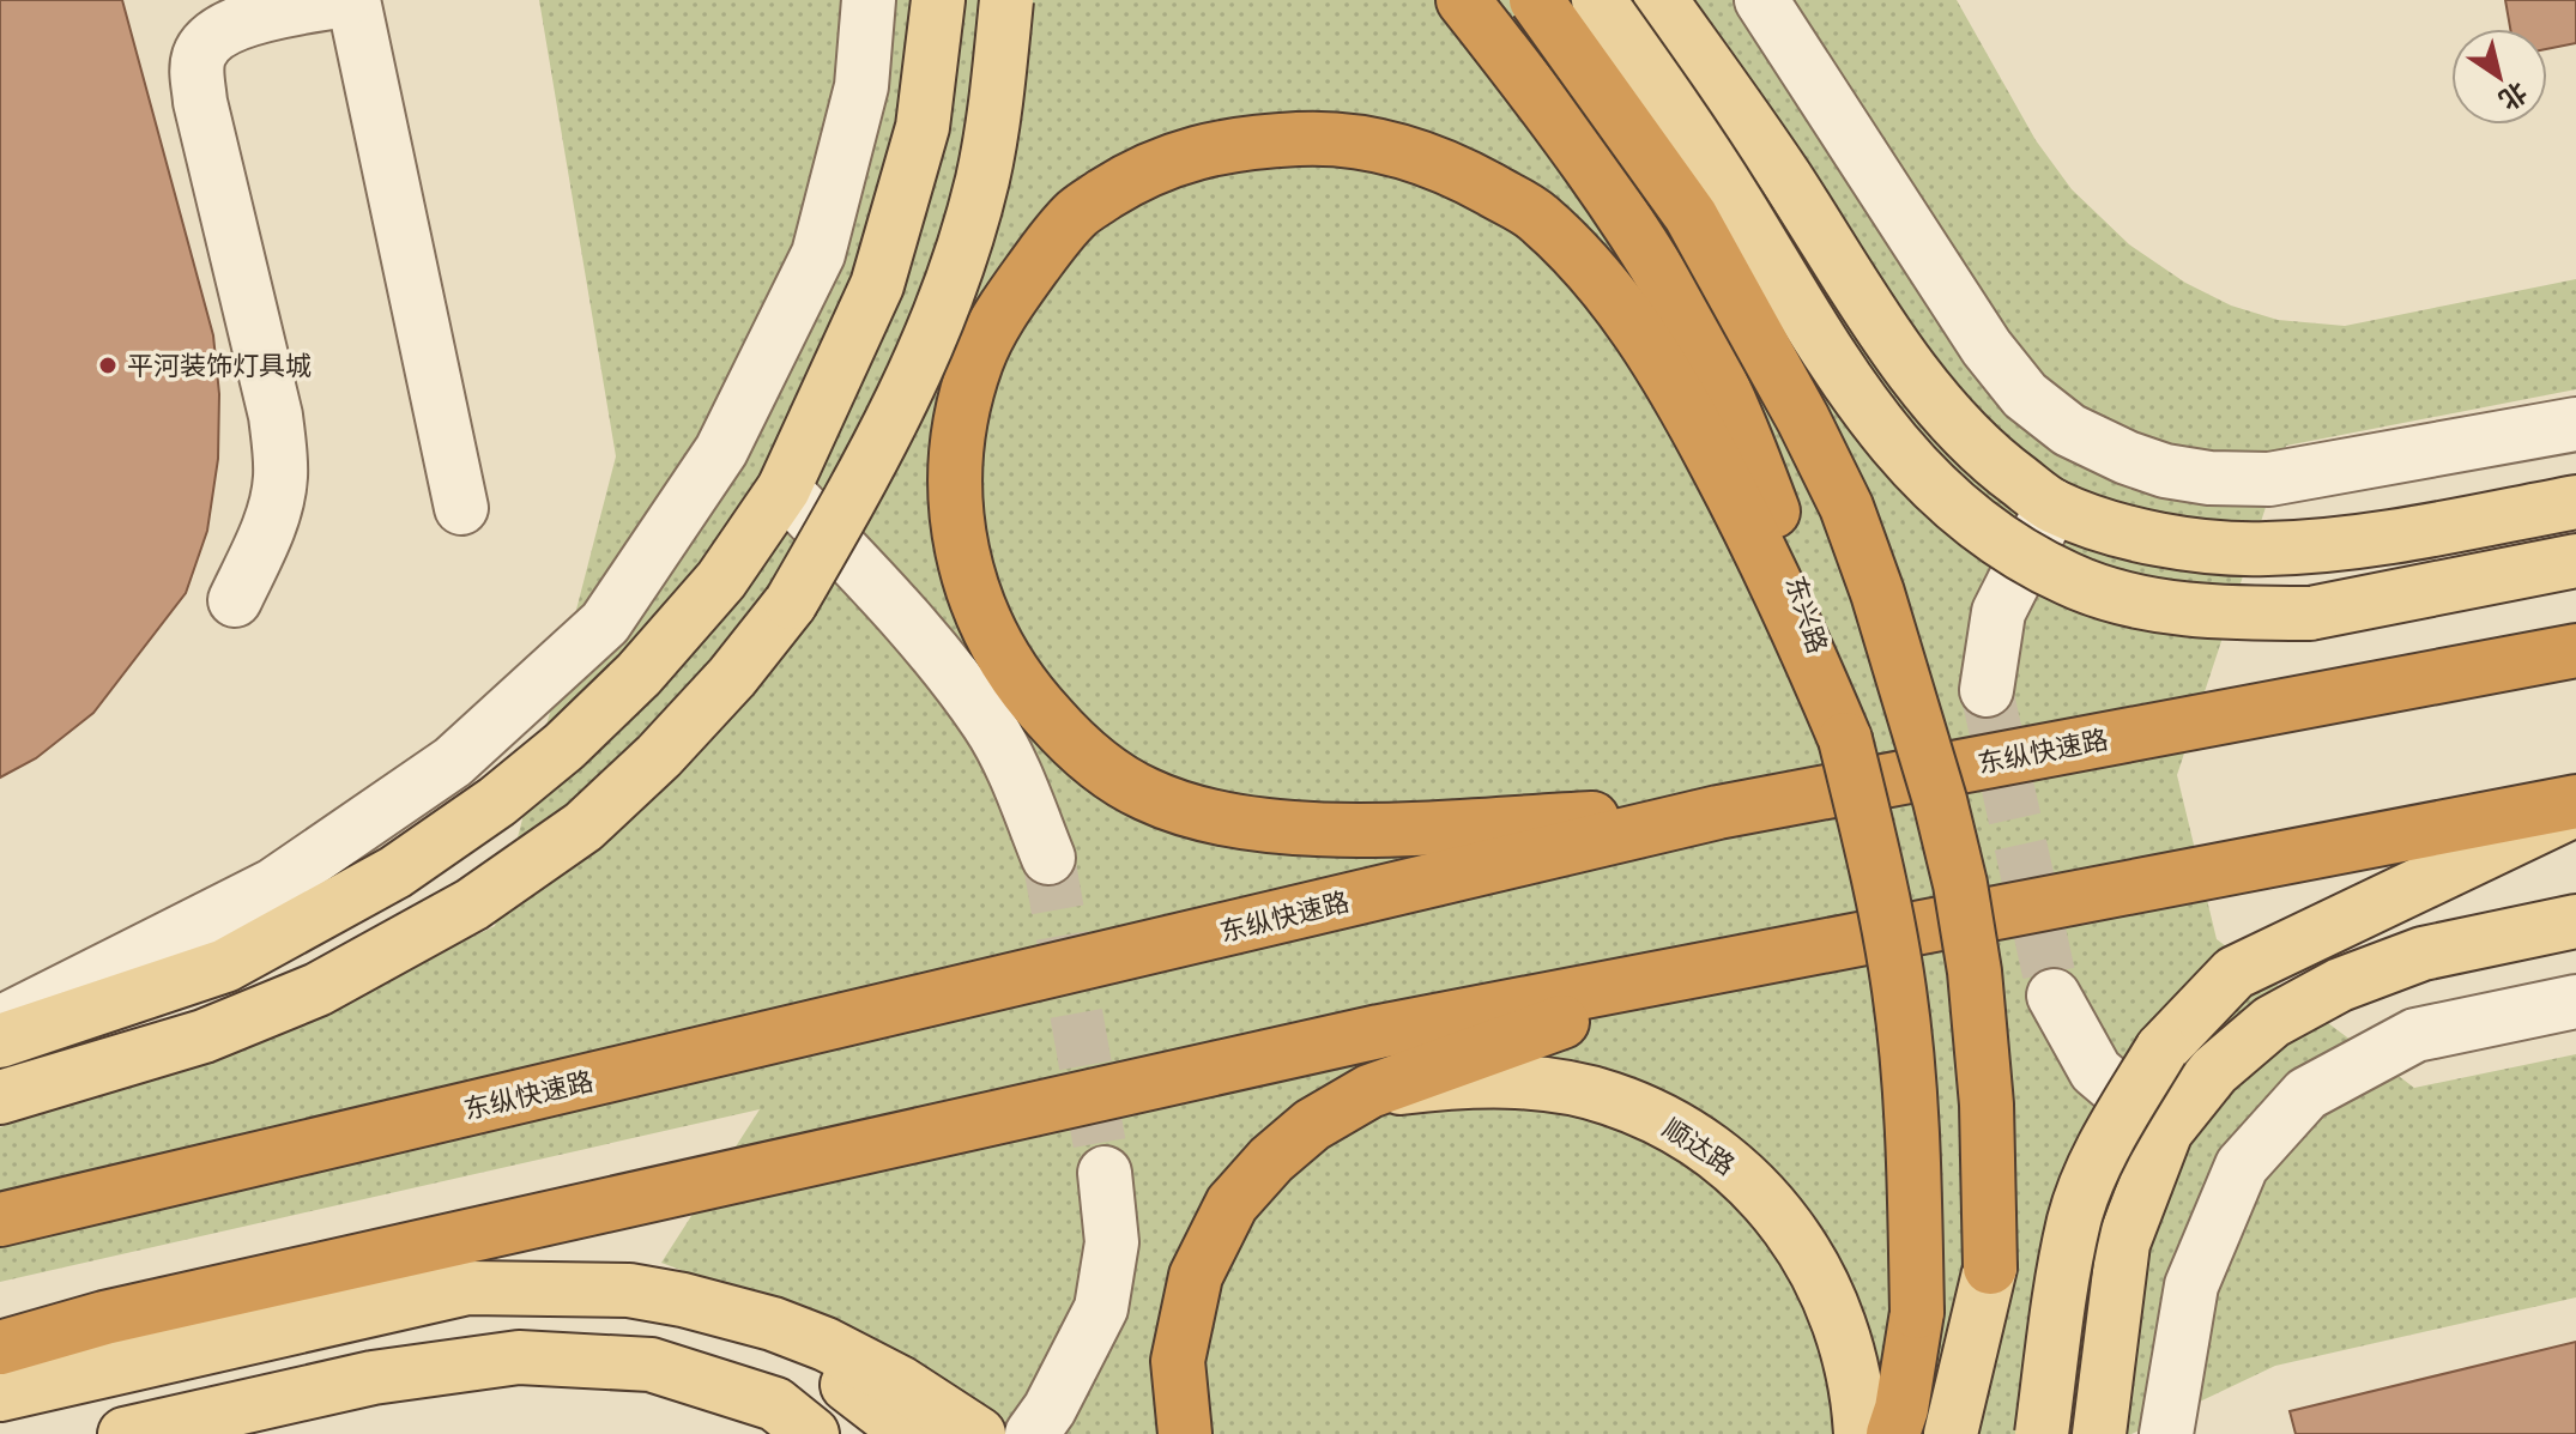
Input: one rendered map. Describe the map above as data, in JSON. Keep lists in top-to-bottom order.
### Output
{
  "streets": {
    "highway": ["东兴路", "东纵快速路"],
    "main road": ["顺达路"]
  },
  "places": ["平河装饰灯具城"],
  "north": "bottom right"
}
